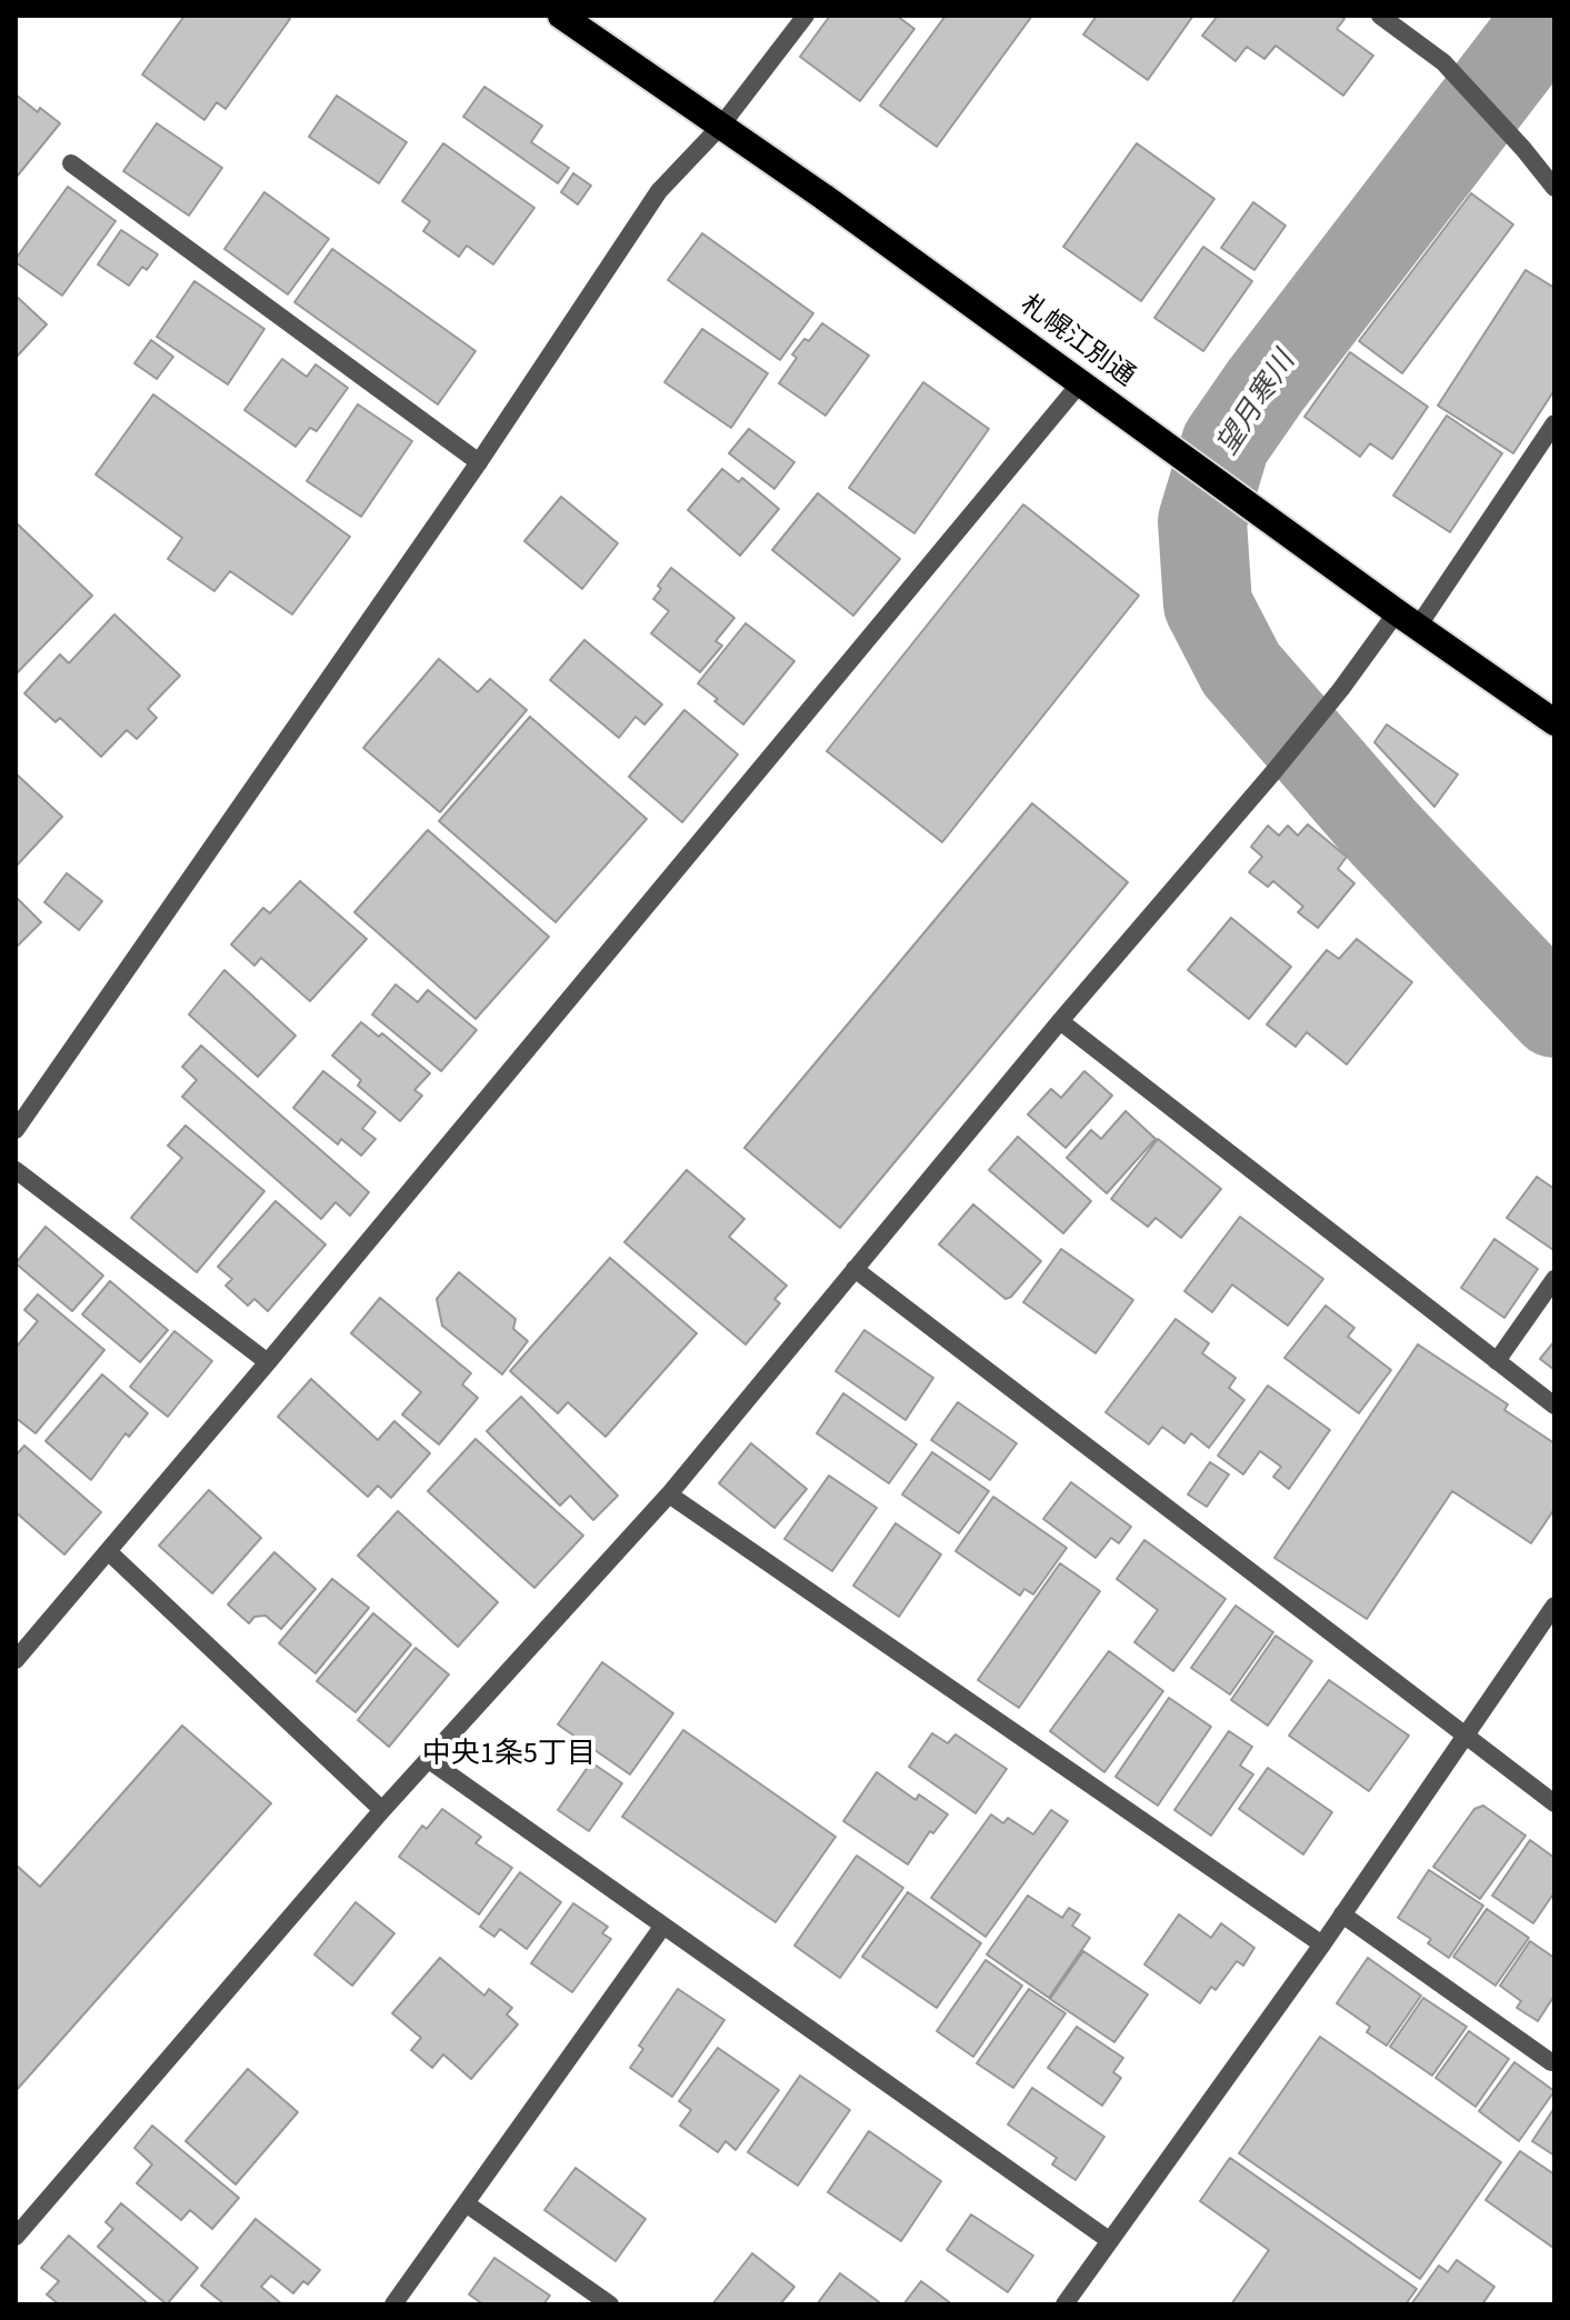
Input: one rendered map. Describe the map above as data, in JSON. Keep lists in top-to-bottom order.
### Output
{
  "streets": {
    "highway": ["札幌江別通"]
  },
  "districts": ["中央1条5丁目"],
  "water": ["望月寒川"]
}
